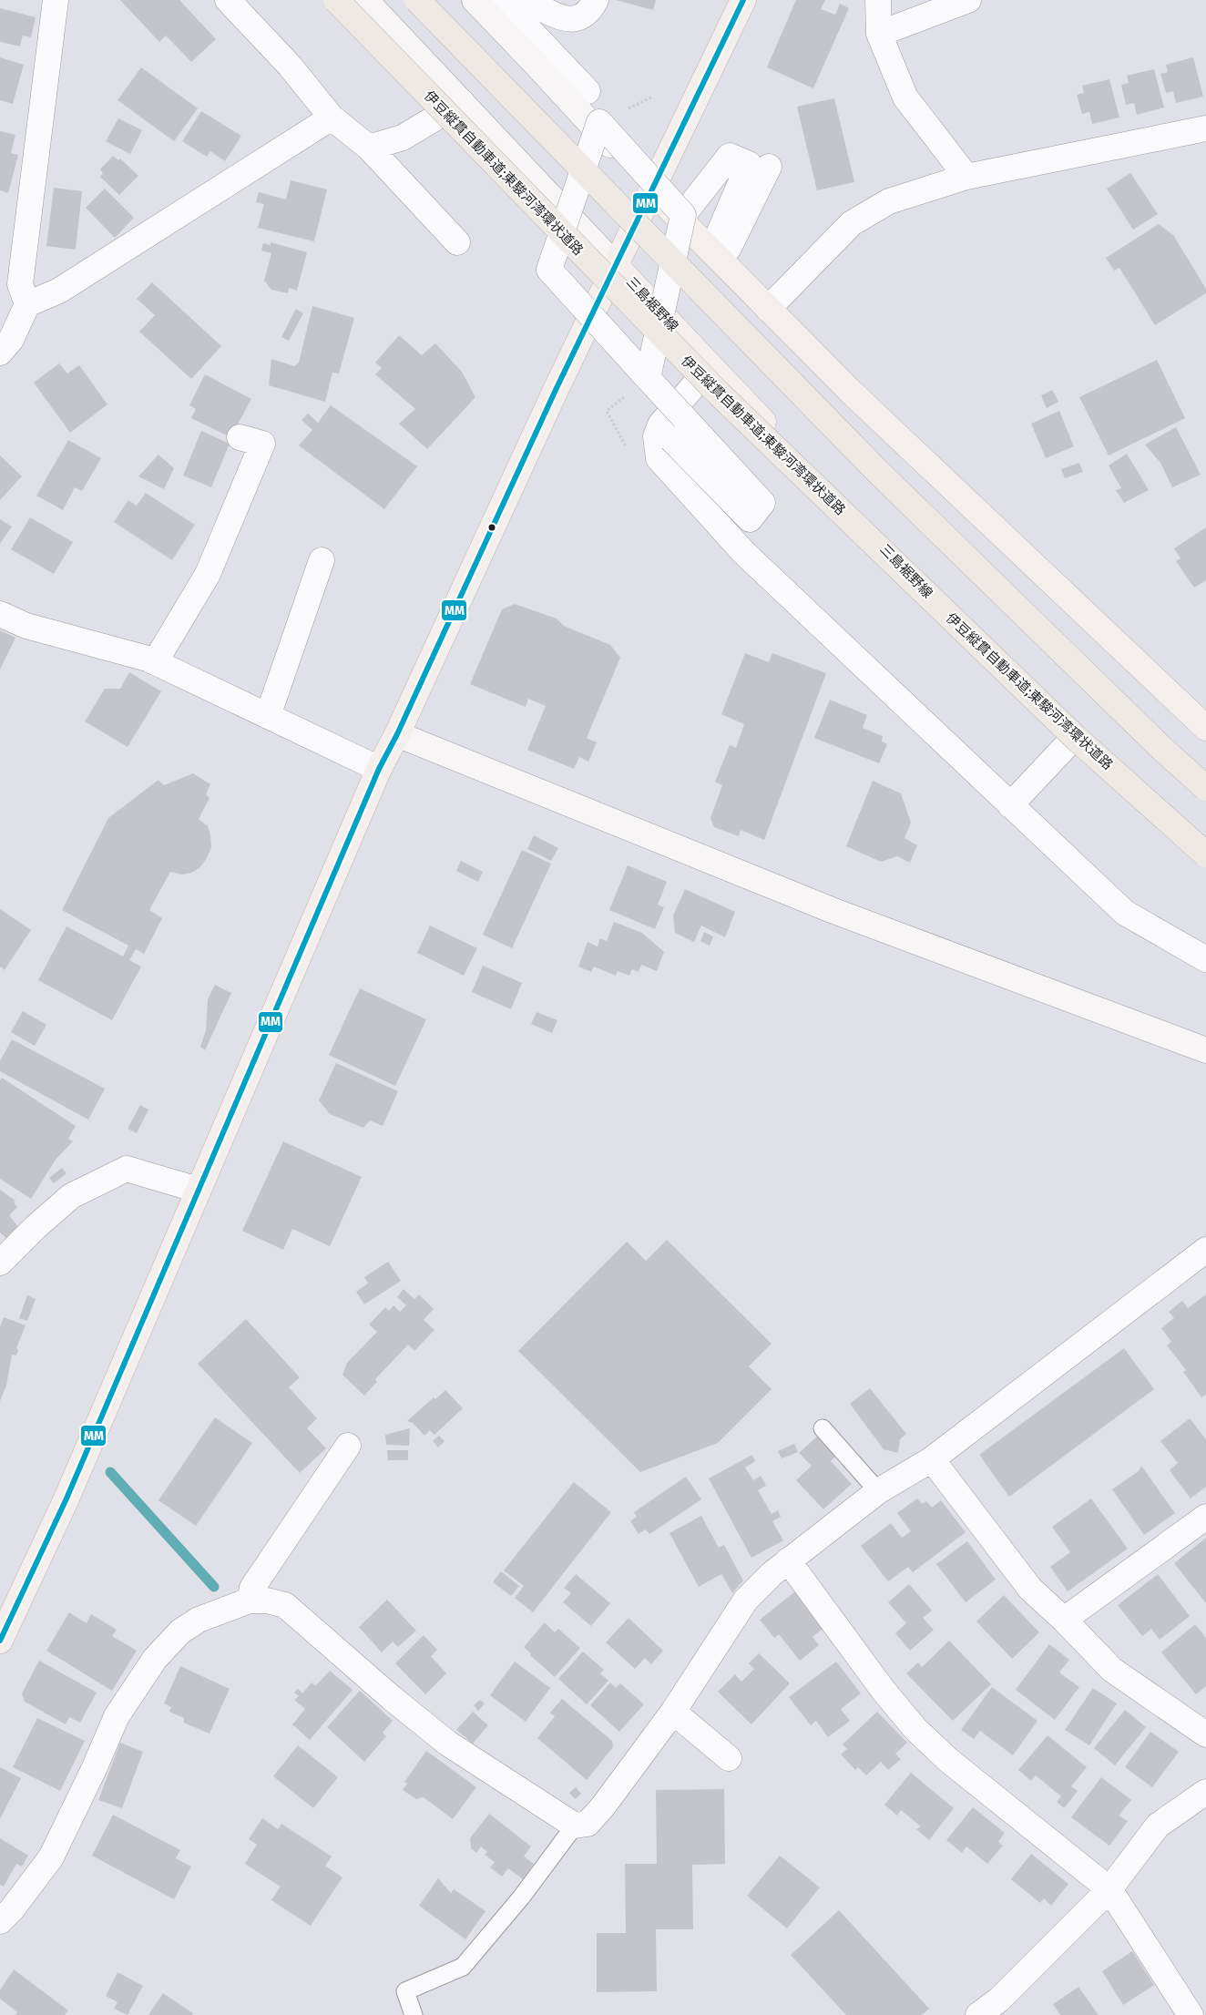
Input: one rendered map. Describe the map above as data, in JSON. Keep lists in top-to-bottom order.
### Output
{
  "streets": {
    "highway": ["伊豆縦貫自動車道;東駿河湾環状道路"],
    "main road": ["三島裾野線"]
  },
  "lines": ["transit line MM"]
}
